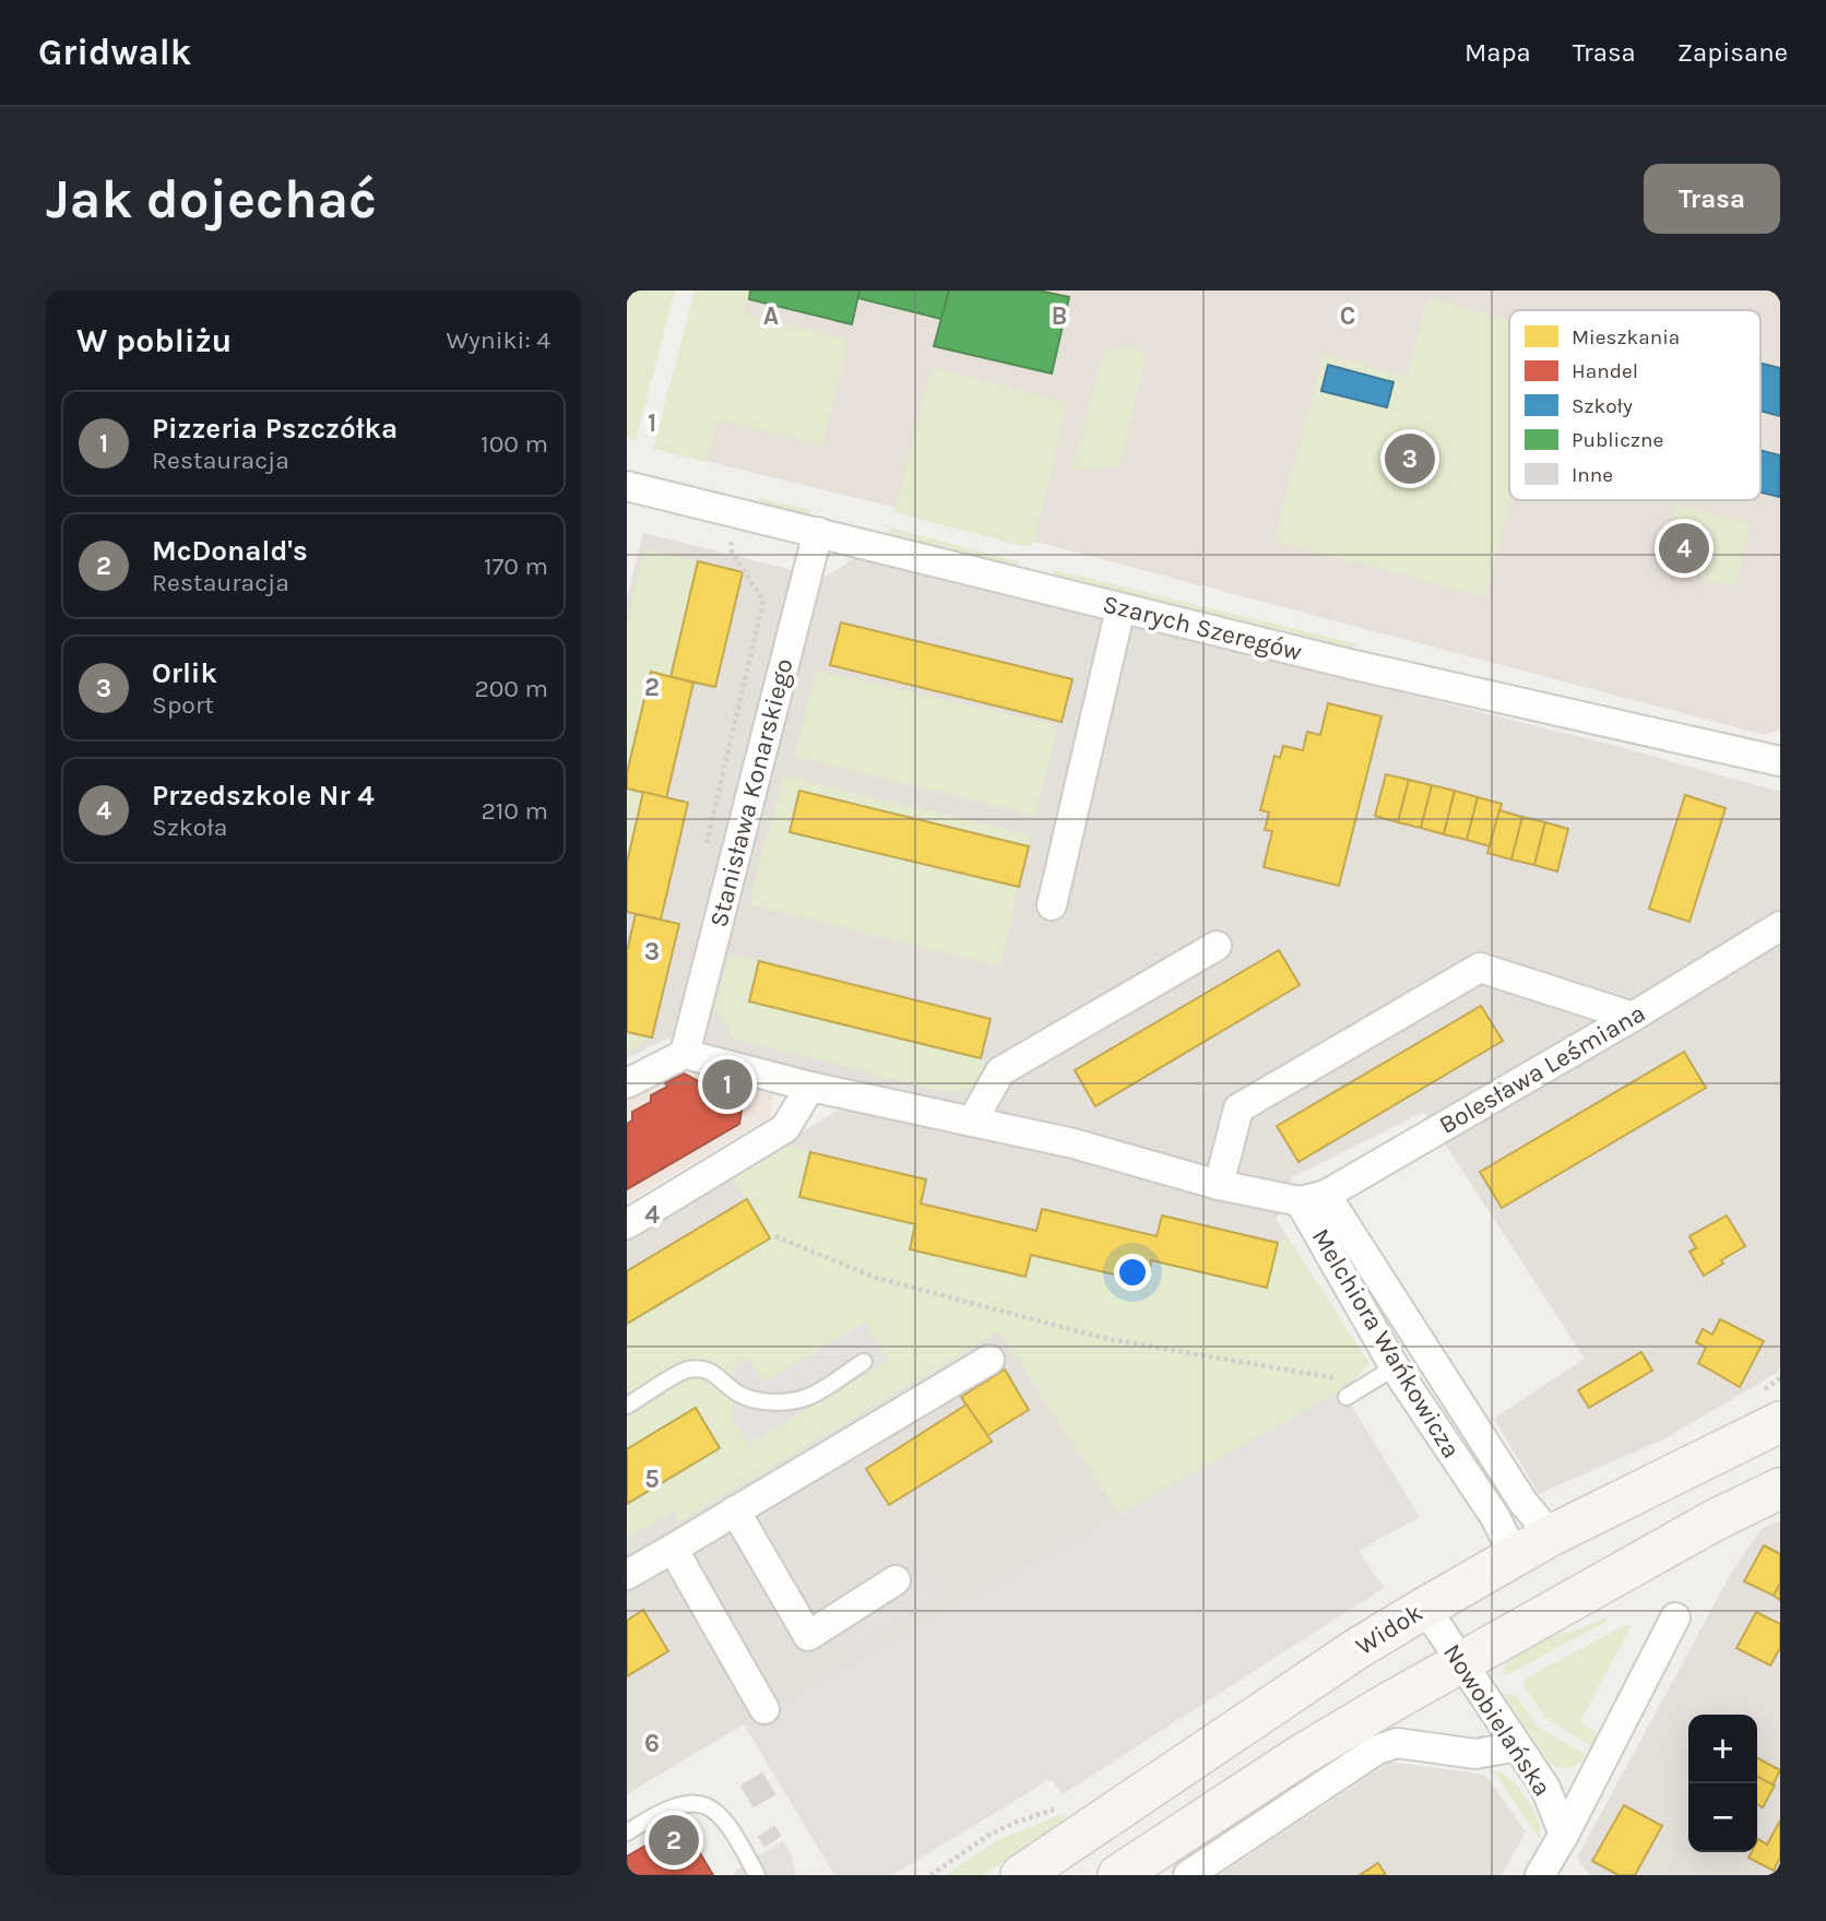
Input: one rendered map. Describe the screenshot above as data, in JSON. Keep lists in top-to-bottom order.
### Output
{
  "streets": {
    "main road": ["Widok"],
    "street": [
      "Szarych Szeregów",
      "Stanisława Konarskiego",
      "Bolesława Leśmiana",
      "Melchiora Wańkowicza",
      "Nowobielańska"
    ]
  },
  "crossings": [
    ["Szarych Szeregów", "Stanisława Konarskiego"],
    ["Stanisława Konarskiego", "Melchiora Wańkowicza"],
    ["Bolesława Leśmiana", "Melchiora Wańkowicza"],
    ["Melchiora Wańkowicza", "Widok"],
    ["Widok", "Nowobielańska"]
  ],
  "legend": [
    "Mieszkania",
    "Handel",
    "Szkoły",
    "Publiczne",
    "Inne"
  ],
  "page": {
    "header": "Gridwalk",
    "nav": ["Mapa", "Trasa", "Zapisane"],
    "buttons": "Trasa",
    "title": "Jak dojechać",
    "heading": ["W pobliżu", "Wyniki: 4"],
    "list": [
      {
        "mark": "1",
        "name": "Pizzeria Pszczółka",
        "note": "Restauracja",
        "value": "100 m"
      },
      {
        "mark": "2",
        "name": "McDonald's",
        "note": "Restauracja",
        "value": "170 m"
      },
      {
        "mark": "3",
        "name": "Orlik",
        "note": "Sport",
        "value": "200 m"
      },
      {
        "mark": "4",
        "name": "Przedszkole Nr 4",
        "note": "Szkoła",
        "value": "210 m"
      }
    ],
    "pins": [
      "3",
      "4",
      "1",
      "2"
    ],
    "map_buttons": ["+", "−"]
  },
  "grid": {
    "columns": ["A", "B", "C"],
    "rows": [
      "1",
      "2",
      "3",
      "4",
      "5",
      "6"
    ]
  }
}
